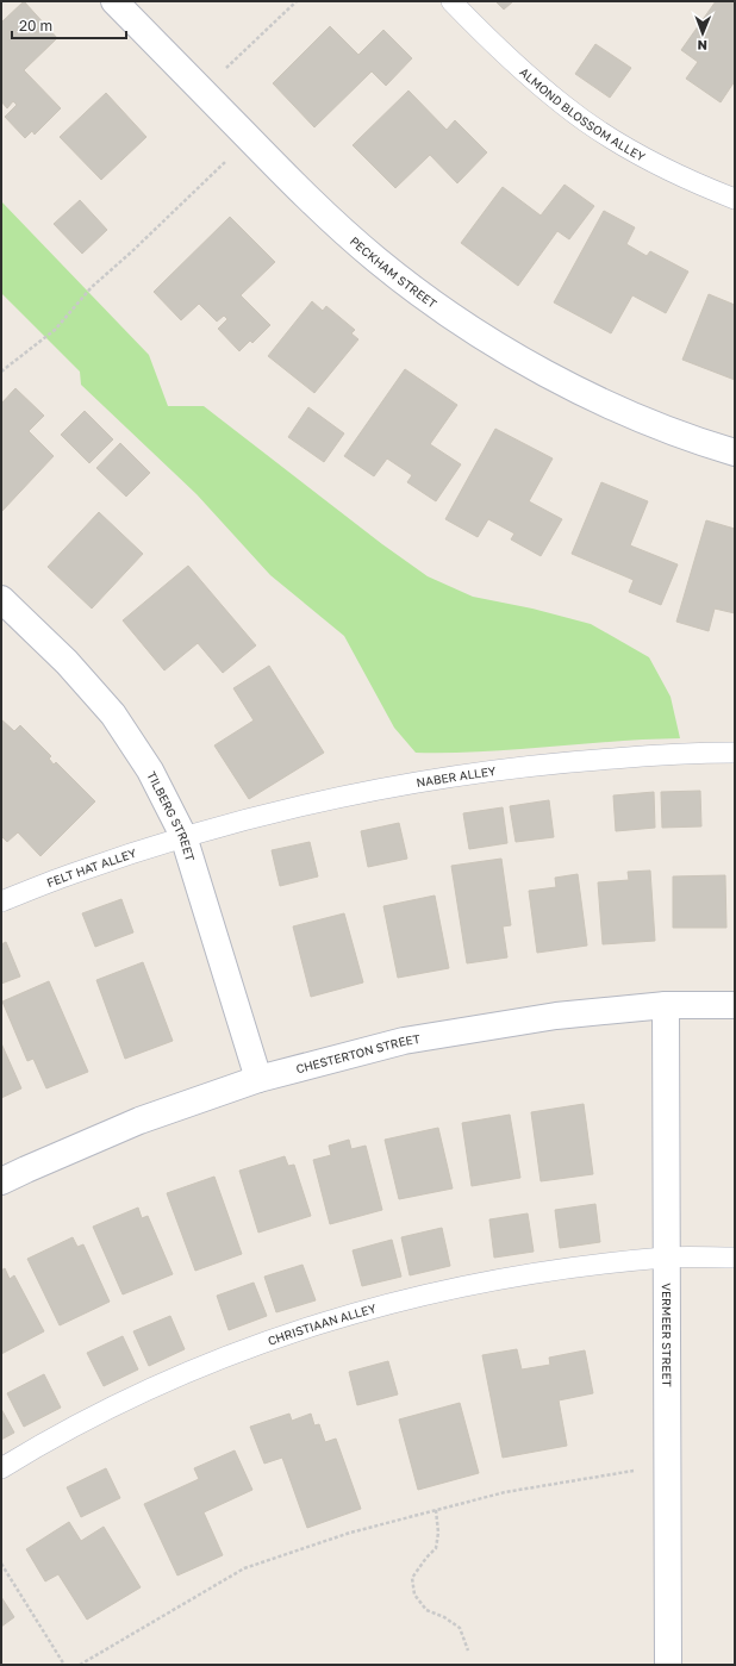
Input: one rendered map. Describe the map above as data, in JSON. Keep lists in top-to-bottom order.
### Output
{
  "streets": {
    "street": [
      "PECKHAM STREET",
      "TILBERG STREET",
      "CHESTERTON STREET",
      "VERMEER STREET"
    ],
    "lane": [
      "ALMOND BLOSSOM ALLEY",
      "NABER ALLEY",
      "FELT HAT ALLEY",
      "CHRISTIAAN ALLEY"
    ]
  },
  "crossings": [
    ["NABER ALLEY", "TILBERG STREET"],
    ["NABER ALLEY", "FELT HAT ALLEY"],
    ["TILBERG STREET", "FELT HAT ALLEY"],
    ["TILBERG STREET", "CHESTERTON STREET"],
    ["CHESTERTON STREET", "VERMEER STREET"],
    ["CHRISTIAAN ALLEY", "VERMEER STREET"]
  ],
  "scale_bar": "20 m",
  "north": "bottom"
}
